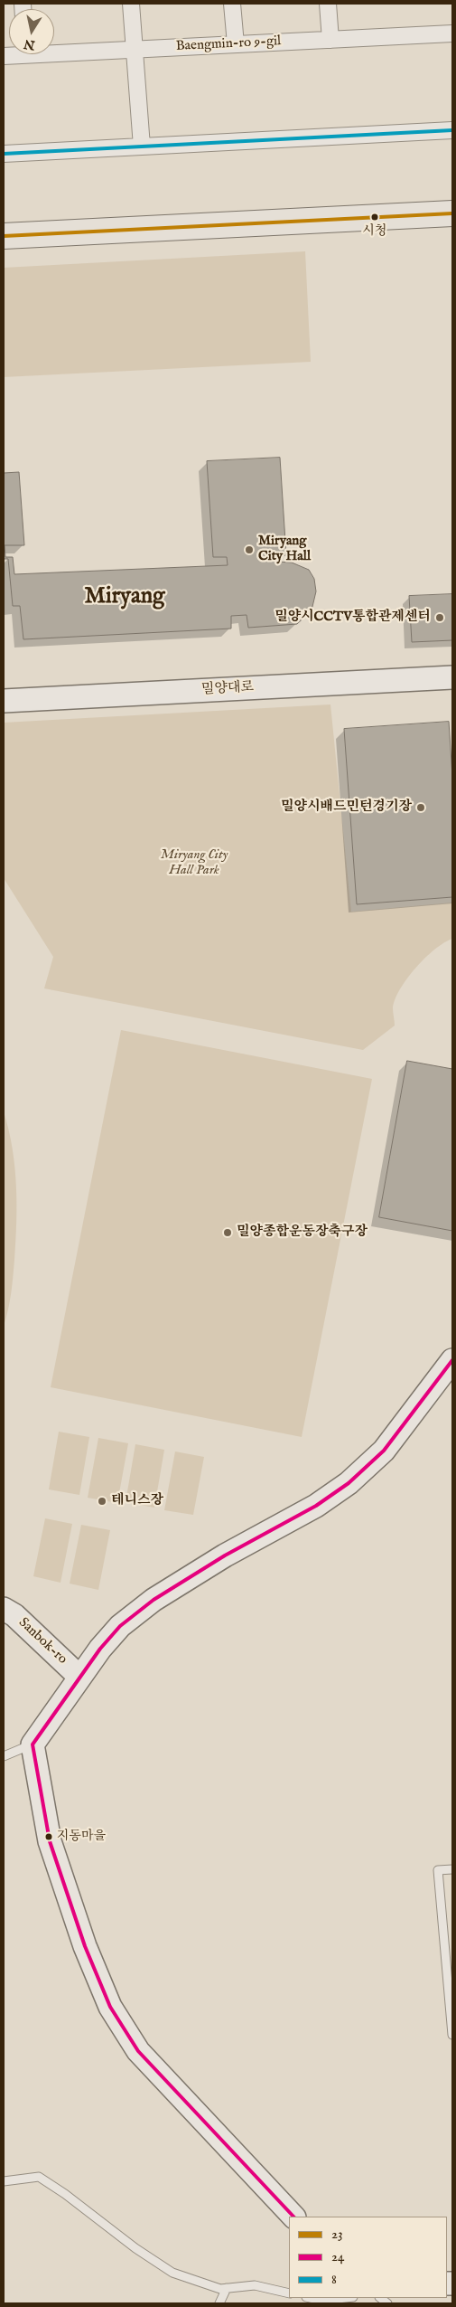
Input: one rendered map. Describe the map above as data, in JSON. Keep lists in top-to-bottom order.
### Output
{
  "streets": {
    "street": ["Baengmin-ro 9-gil", "밀양대로", "Sanbok-ro"]
  },
  "districts": ["Miryang"],
  "parks": ["Miryang City Hall Park"],
  "places": [
    "시청",
    "Miryang City Hall",
    "밀양시CCTV통합관제센터",
    "밀양시배드민턴경기장",
    "밀양종합운동장축구장",
    "테니스장",
    "지동마을"
  ],
  "lines": ["transit line 8", "transit line 23", "transit line 24"],
  "legend": ["23", "24", "8"],
  "north": "bottom"
}
